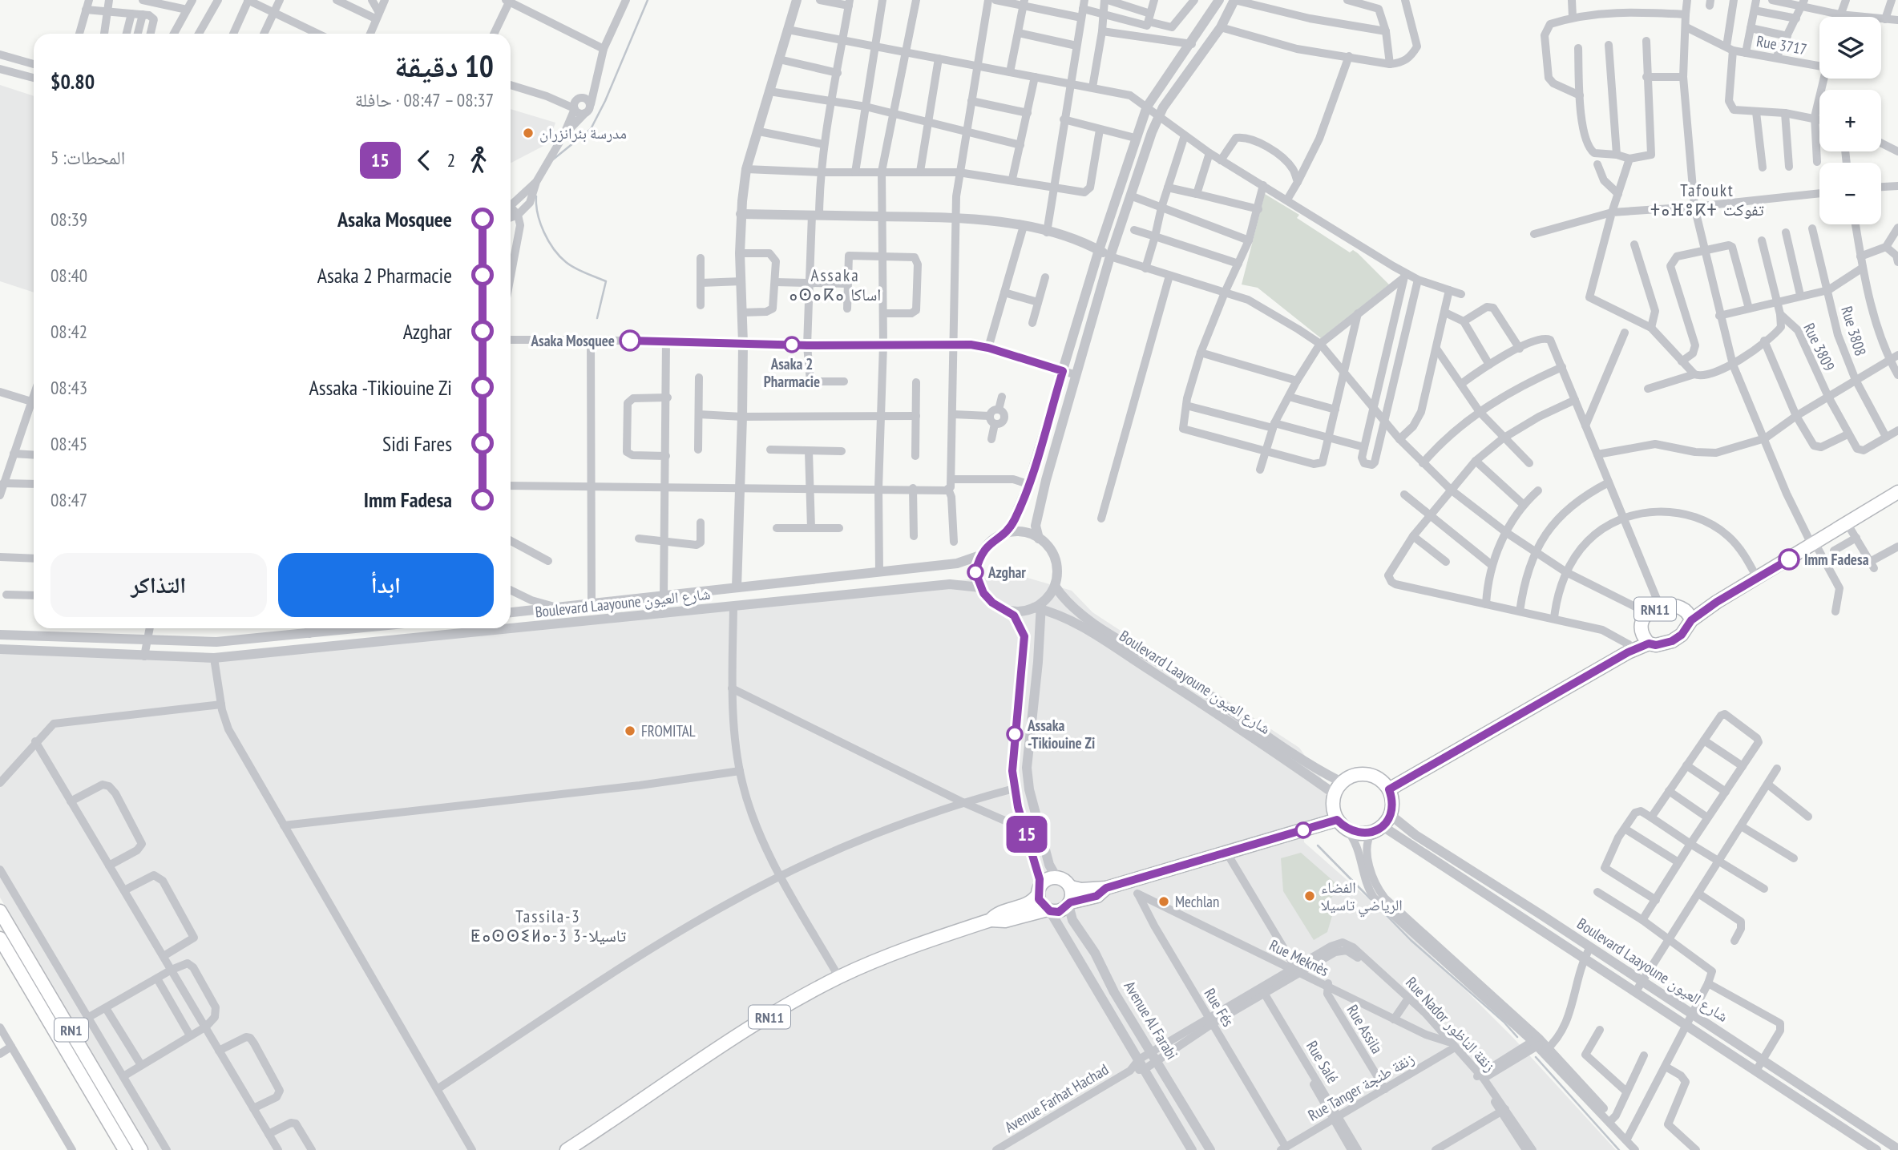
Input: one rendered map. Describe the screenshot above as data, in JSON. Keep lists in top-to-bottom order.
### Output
{
  "streets": {
    "main road": ["RN11", "RN1"],
    "street": [
      "Rue 3717",
      "Rue 3808",
      "Rue 3809",
      "Boulevard Laayoune شارع العيون",
      "Rue Meknès",
      "Rue Fés",
      "Avenue Al Farabi",
      "Rue Nador زنقة الناظور",
      "Rue Assila",
      "Rue Salé",
      "Rue Tanger زنقة طنجة",
      "Avenue Farhat Hachad"
    ]
  },
  "crossings": [
    ["Rue 3808", "Rue 3809"],
    ["Boulevard Laayoune شارع العيون", "RN11"],
    ["RN11", "Rue Meknès"],
    ["RN11", "Rue Fés"],
    ["RN11", "Avenue Al Farabi"],
    ["Rue Meknès", "Rue Fés"],
    ["Rue Meknès", "Rue Nador زنقة الناظور"],
    ["Rue Meknès", "Rue Assila"],
    ["Rue Meknès", "Rue Tanger زنقة طنجة"],
    ["Rue Meknès", "Avenue Farhat Hachad"],
    ["Rue Fés", "Rue Tanger زنقة طنجة"],
    ["Rue Fés", "Avenue Farhat Hachad"],
    ["Avenue Al Farabi", "Avenue Farhat Hachad"],
    ["Rue Nador زنقة الناظور", "Rue Tanger زنقة طنجة"],
    ["Rue Nador زنقة الناظور", "Avenue Farhat Hachad"],
    ["Rue Assila", "Rue Tanger زنقة طنجة"],
    ["Rue Salé", "Rue Tanger زنقة طنجة"],
    ["Rue Salé", "Avenue Farhat Hachad"]
  ],
  "districts": ["Tafoukt ⵜⴰⴼⵓⴽⵜ تفوكت", "Assaka ⴰⵙⴰⴽⴰ اساكا", "Tassila-3 ⵟⴰⵙⵙⵉⵍⴰ-3 3-تاسيلا"],
  "places": [
    "مدرسة بئرانزران",
    "Asaka Mosquee",
    "Asaka 2 Pharmacie",
    "Imm Fadesa",
    "Azghar",
    "FROMITAL",
    "Assaka -Tikiouine Zi",
    "الفضاء الرياضي تاسيلا",
    "Mechlan"
  ],
  "lines": ["bus line 15"],
  "page": {
    "on_map": "15",
    "map_buttons": ["+", "−"],
    "heading": ["10 دقيقة", "08:37 – 08:47 · حافلة", "$0.80"],
    "legs": ["2", "15", "المحطات: 5"],
    "list": [
      {
        "name": "Asaka Mosquee",
        "value": "08:39"
      },
      {
        "name": "Asaka 2 Pharmacie",
        "value": "08:40"
      },
      {
        "name": "Azghar",
        "value": "08:42"
      },
      {
        "name": "Assaka -Tikiouine Zi",
        "value": "08:43"
      },
      {
        "name": "Sidi Fares",
        "value": "08:45"
      },
      {
        "name": "Imm Fadesa",
        "value": "08:47"
      }
    ],
    "buttons": ["ابدأ", "التذاكر"]
  }
}
